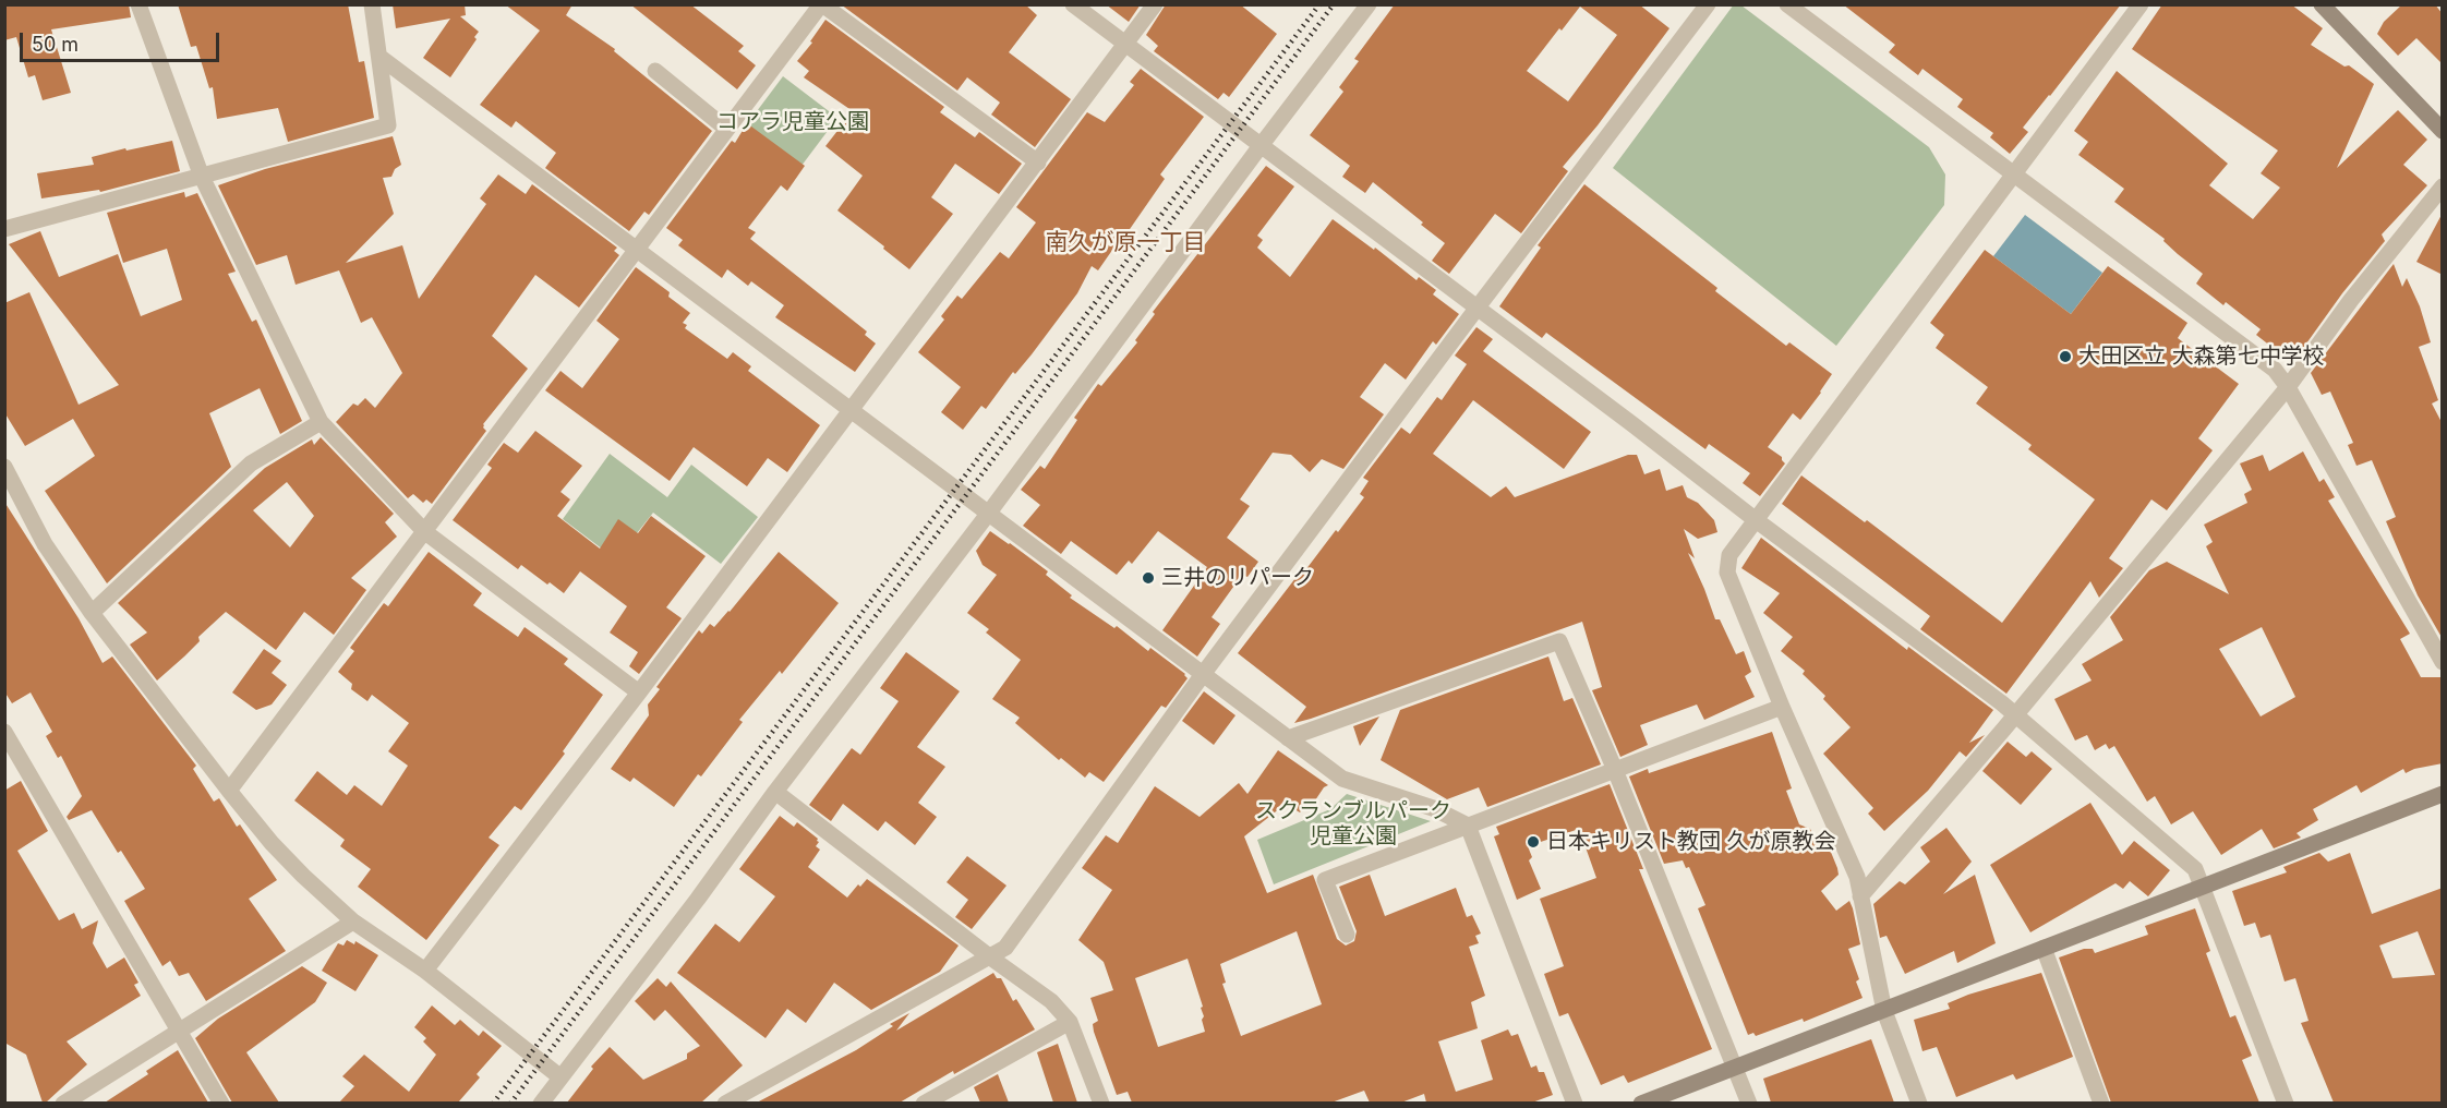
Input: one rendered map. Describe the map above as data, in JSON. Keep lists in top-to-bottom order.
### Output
{
  "districts": ["南久が原一丁目"],
  "parks": ["コアラ児童公園", "スクランブルパーク 児童公園"],
  "places": ["大田区立 大森第七中学校", "三井のリパーク", "日本キリスト教団 久が原教会"],
  "scale_bar": "50 m"
}
